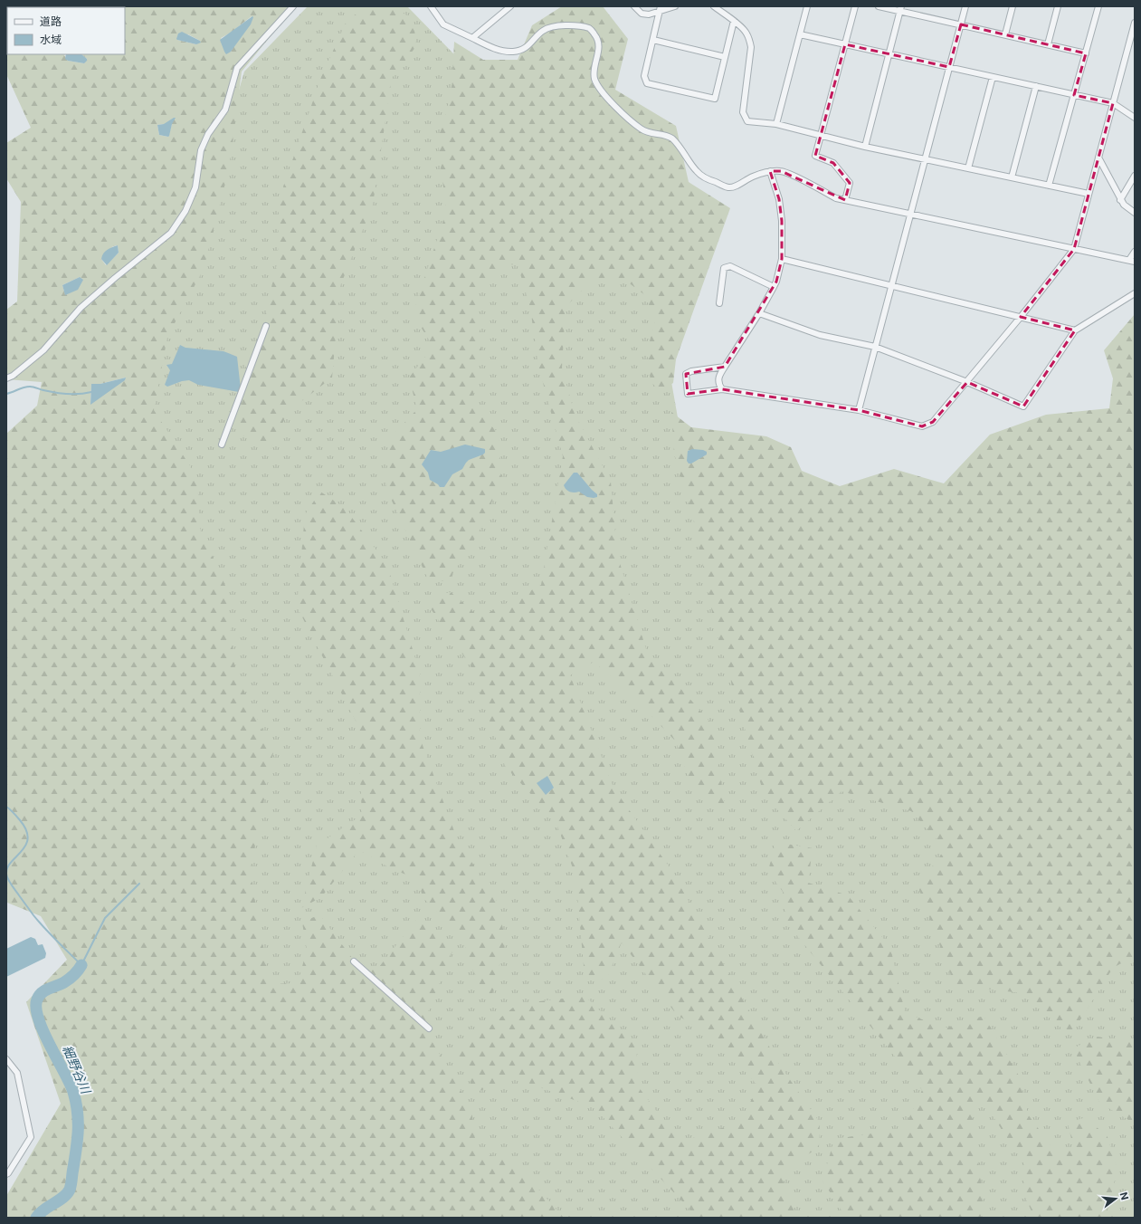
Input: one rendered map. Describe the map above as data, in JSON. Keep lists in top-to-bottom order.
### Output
{
  "water": ["細野谷川"],
  "legend": ["道路", "水域"],
  "north": "right"
}
